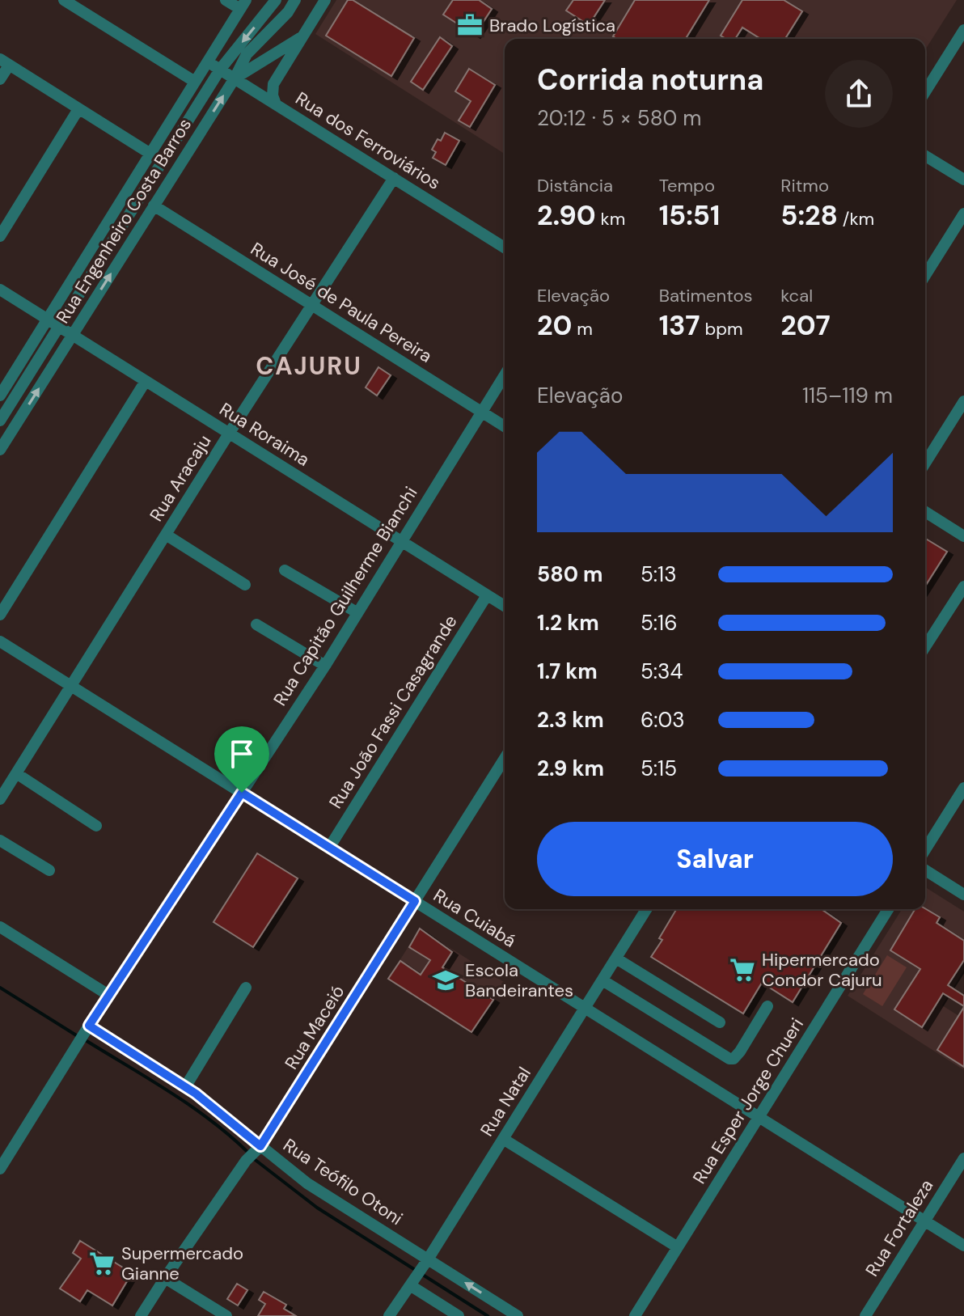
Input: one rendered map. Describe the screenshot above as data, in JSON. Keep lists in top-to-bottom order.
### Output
{
  "streets": {
    "street": [
      "Rua dos Ferroviários",
      "Rua Engenheiro Costa Barros",
      "Rua José de Paula Pereira",
      "Rua Roraima",
      "Rua Aracaju",
      "Rua Capitão Guilherme Bianchi",
      "Rua João Fassi Casagrande",
      "Rua Cuiabá",
      "Rua Maceió",
      "Rua Esper Jorge Chueri",
      "Rua Natal",
      "Rua Teófilo Otoni",
      "Rua Fortaleza"
    ]
  },
  "crossings": [
    ["Rua dos Ferroviários", "Rua Engenheiro Costa Barros"],
    ["Rua dos Ferroviários", "Rua Aracaju"],
    ["Rua Engenheiro Costa Barros", "Rua José de Paula Pereira"],
    ["Rua Engenheiro Costa Barros", "Rua Roraima"],
    ["Rua José de Paula Pereira", "Rua Aracaju"],
    ["Rua José de Paula Pereira", "Rua Capitão Guilherme Bianchi"],
    ["Rua Roraima", "Rua Aracaju"],
    ["Rua Roraima", "Rua Capitão Guilherme Bianchi"],
    ["Rua Roraima", "Rua João Fassi Casagrande"],
    ["Rua Aracaju", "Rua Cuiabá"],
    ["Rua Capitão Guilherme Bianchi", "Rua Cuiabá"],
    ["Rua Capitão Guilherme Bianchi", "Rua Teófilo Otoni"],
    ["Rua João Fassi Casagrande", "Rua Cuiabá"],
    ["Rua Cuiabá", "Rua Maceió"],
    ["Rua Cuiabá", "Rua Esper Jorge Chueri"],
    ["Rua Cuiabá", "Rua Natal"],
    ["Rua Cuiabá", "Rua Fortaleza"],
    ["Rua Maceió", "Rua Teófilo Otoni"],
    ["Rua Natal", "Rua Teófilo Otoni"]
  ],
  "districts": ["CAJURU"],
  "places": {
    "office": ["Brado Logística"],
    "supermarket": ["Hipermercado Condor Cajuru", "Supermercado Gianne"],
    "school or university": ["Escola Bandeirantes"]
  },
  "page": {
    "heading": ["Corrida noturna", "20:12 · 5 × 580 m"],
    "stats": [
      ["Distância", "2.90 km"],
      ["Tempo", "15:51"],
      ["Ritmo", "5:28 /km"],
      ["Elevação", "20 m"],
      ["Batimentos", "137 bpm"],
      ["kcal", "207"]
    ],
    "chart": ["Elevação", "115–119 m"],
    "list": [
      {
        "name": "580 m",
        "note": "5:13"
      },
      {
        "name": "1.2 km",
        "note": "5:16"
      },
      {
        "name": "1.7 km",
        "note": "5:34"
      },
      {
        "name": "2.3 km",
        "note": "6:03"
      },
      {
        "name": "2.9 km",
        "note": "5:15"
      }
    ],
    "buttons": "Salvar"
  }
}
